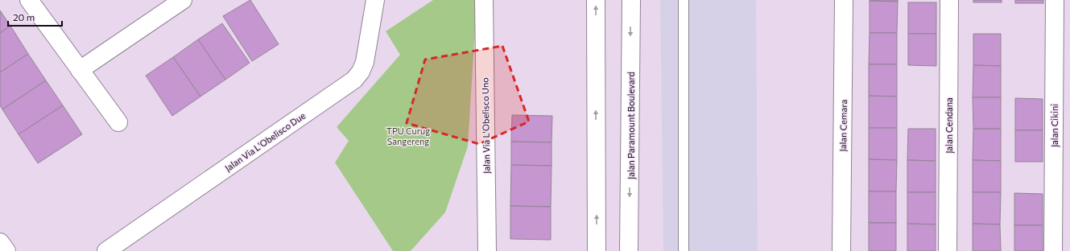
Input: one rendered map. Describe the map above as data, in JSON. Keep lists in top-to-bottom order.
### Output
{
  "streets": {
    "street": [
      "Jalan Via L'Obelisco Uno",
      "Jalan Paramount Boulevard",
      "Jalan Cemara",
      "Jalan Cendana",
      "Jalan Cikini",
      "Jalan Via L'Obelisco Due"
    ]
  },
  "parks": ["TPU Curug Sangereng"],
  "scale_bar": "20 m"
}
